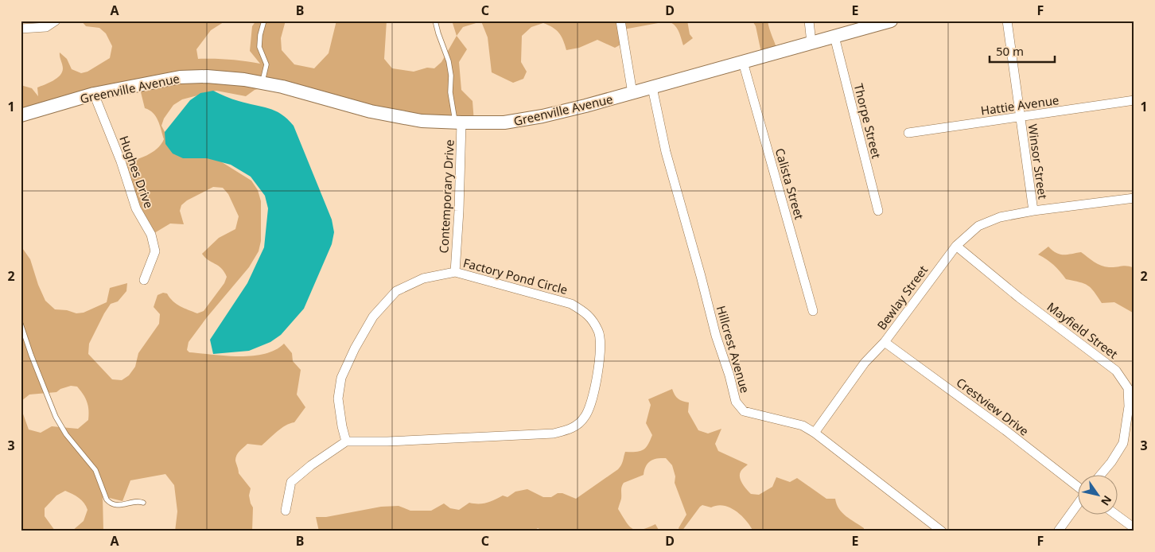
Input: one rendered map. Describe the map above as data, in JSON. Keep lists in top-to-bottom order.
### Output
{
  "streets": {
    "main road": ["Greenville Avenue"],
    "street": [
      "Hattie Avenue",
      "Thorpe Street",
      "Winsor Street",
      "Hughes Drive",
      "Calista Street",
      "Contemporary Drive",
      "Factory Pond Circle",
      "Bewlay Street",
      "Mayfield Street",
      "Hillcrest Avenue",
      "Crestview Drive"
    ]
  },
  "crossings": [
    ["Greenville Avenue", "Thorpe Street"],
    ["Greenville Avenue", "Hughes Drive"],
    ["Greenville Avenue", "Calista Street"],
    ["Greenville Avenue", "Contemporary Drive"],
    ["Greenville Avenue", "Hillcrest Avenue"],
    ["Hattie Avenue", "Winsor Street"],
    ["Winsor Street", "Bewlay Street"],
    ["Contemporary Drive", "Factory Pond Circle"],
    ["Bewlay Street", "Mayfield Street"],
    ["Bewlay Street", "Hillcrest Avenue"],
    ["Bewlay Street", "Crestview Drive"]
  ],
  "scale_bar": "50 m",
  "north": "bottom right",
  "grid": {
    "columns": [
      "A",
      "B",
      "C",
      "D",
      "E",
      "F"
    ],
    "rows": ["1", "2", "3"]
  }
}
